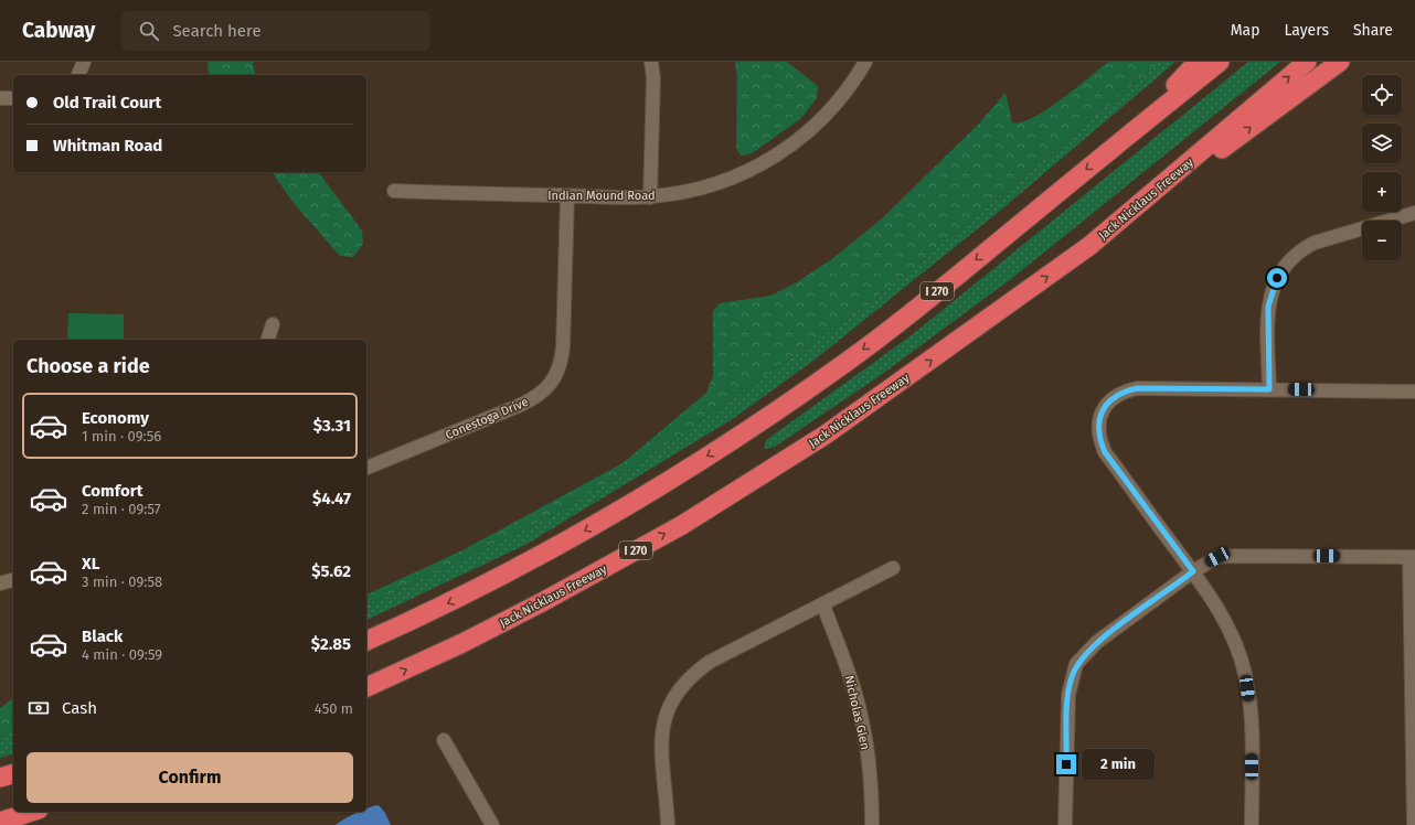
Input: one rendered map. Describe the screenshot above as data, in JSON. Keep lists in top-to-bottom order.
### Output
{
  "streets": {
    "highway": ["Jack Nicklaus Freeway", "I 270"],
    "street": ["Indian Mound Road", "Conestoga Drive", "Nicholas Glen"]
  },
  "crossings": [
    ["Indian Mound Road", "Conestoga Drive"]
  ],
  "page": {
    "header": "Cabway",
    "search": "Search here",
    "nav": ["Map", "Layers", "Share"],
    "map_buttons": ["+", "−"],
    "banner": ["Old Trail Court", "Whitman Road"],
    "heading": "Choose a ride",
    "list": [
      {
        "name": "Economy",
        "note": "1 min · 09:56",
        "value": "$3.31"
      },
      {
        "name": "Comfort",
        "note": "2 min · 09:57",
        "value": "$4.47"
      },
      {
        "name": "XL",
        "note": "3 min · 09:58",
        "value": "$5.62"
      },
      {
        "name": "Black",
        "note": "4 min · 09:59",
        "value": "$2.85"
      }
    ],
    "pay": ["Cash", "450 m"],
    "buttons": "Confirm",
    "bubble": "2 min"
  }
}
